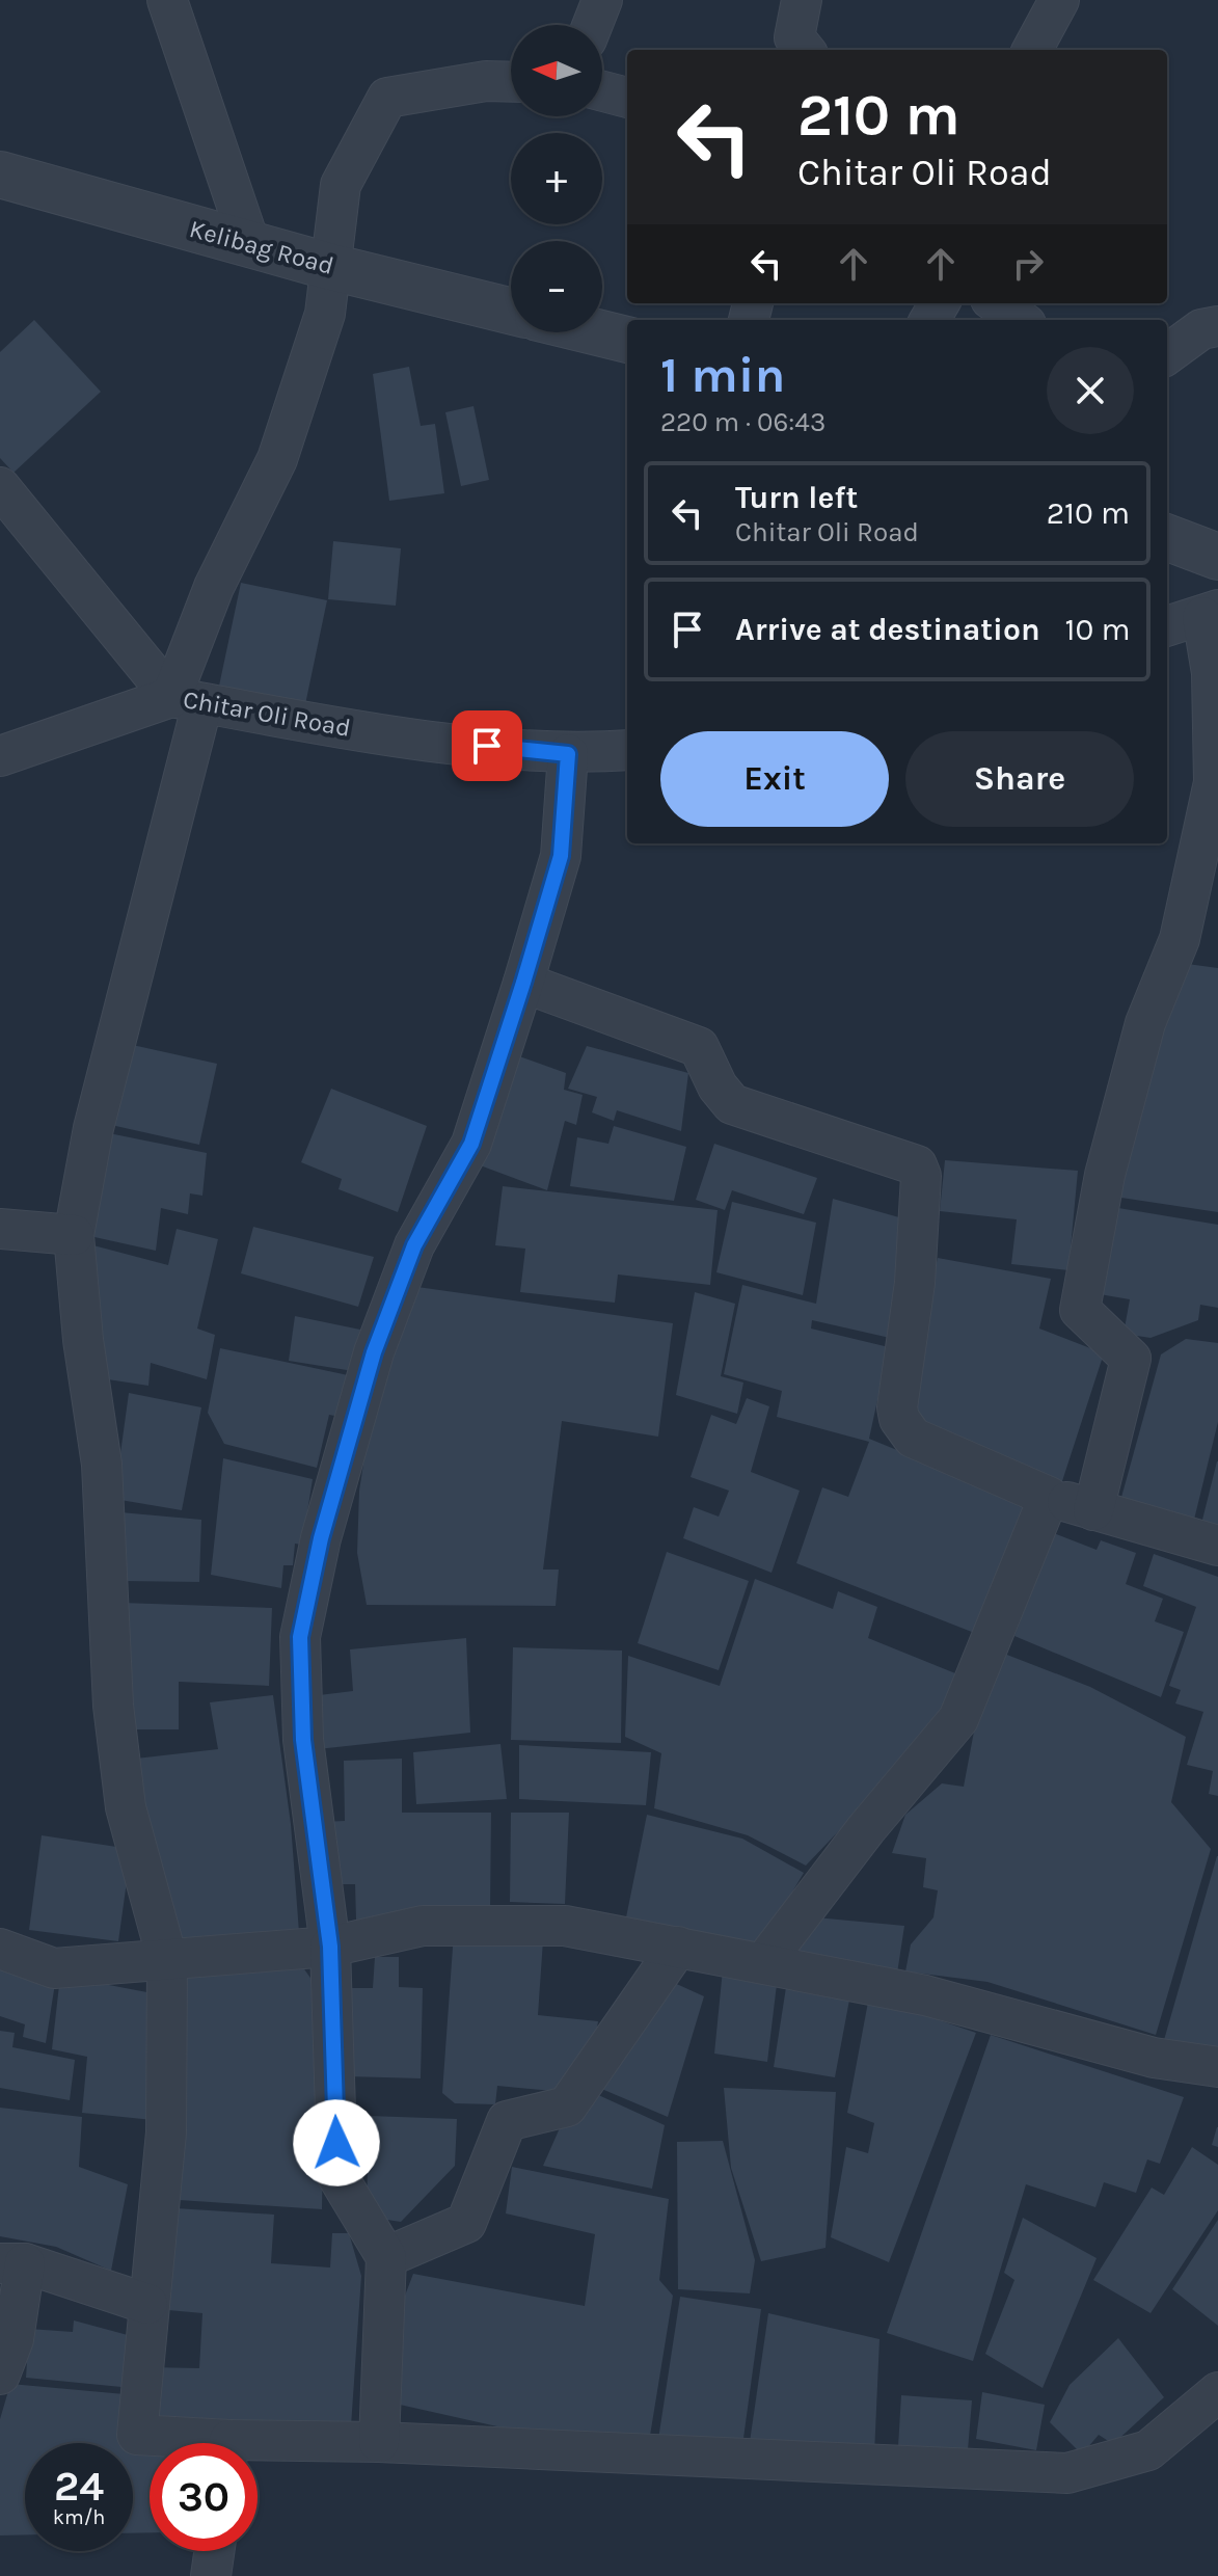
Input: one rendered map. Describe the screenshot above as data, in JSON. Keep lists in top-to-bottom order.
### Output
{
  "streets": {
    "street": ["Kelibag Road", "Chitar Oli Road"]
  },
  "north": "left",
  "page": {
    "map_buttons": ["+", "−"],
    "turn": ["210 m", "Chitar Oli Road"],
    "heading": ["1 min", "220 m · 06:43"],
    "list": [
      {
        "name": "Turn left",
        "note": "Chitar Oli Road",
        "value": "210 m"
      },
      {
        "name": "Arrive at destination",
        "value": "10 m"
      }
    ],
    "buttons": ["Exit", "Share"],
    "speed": "24 km/h",
    "limit": "30"
  }
}
